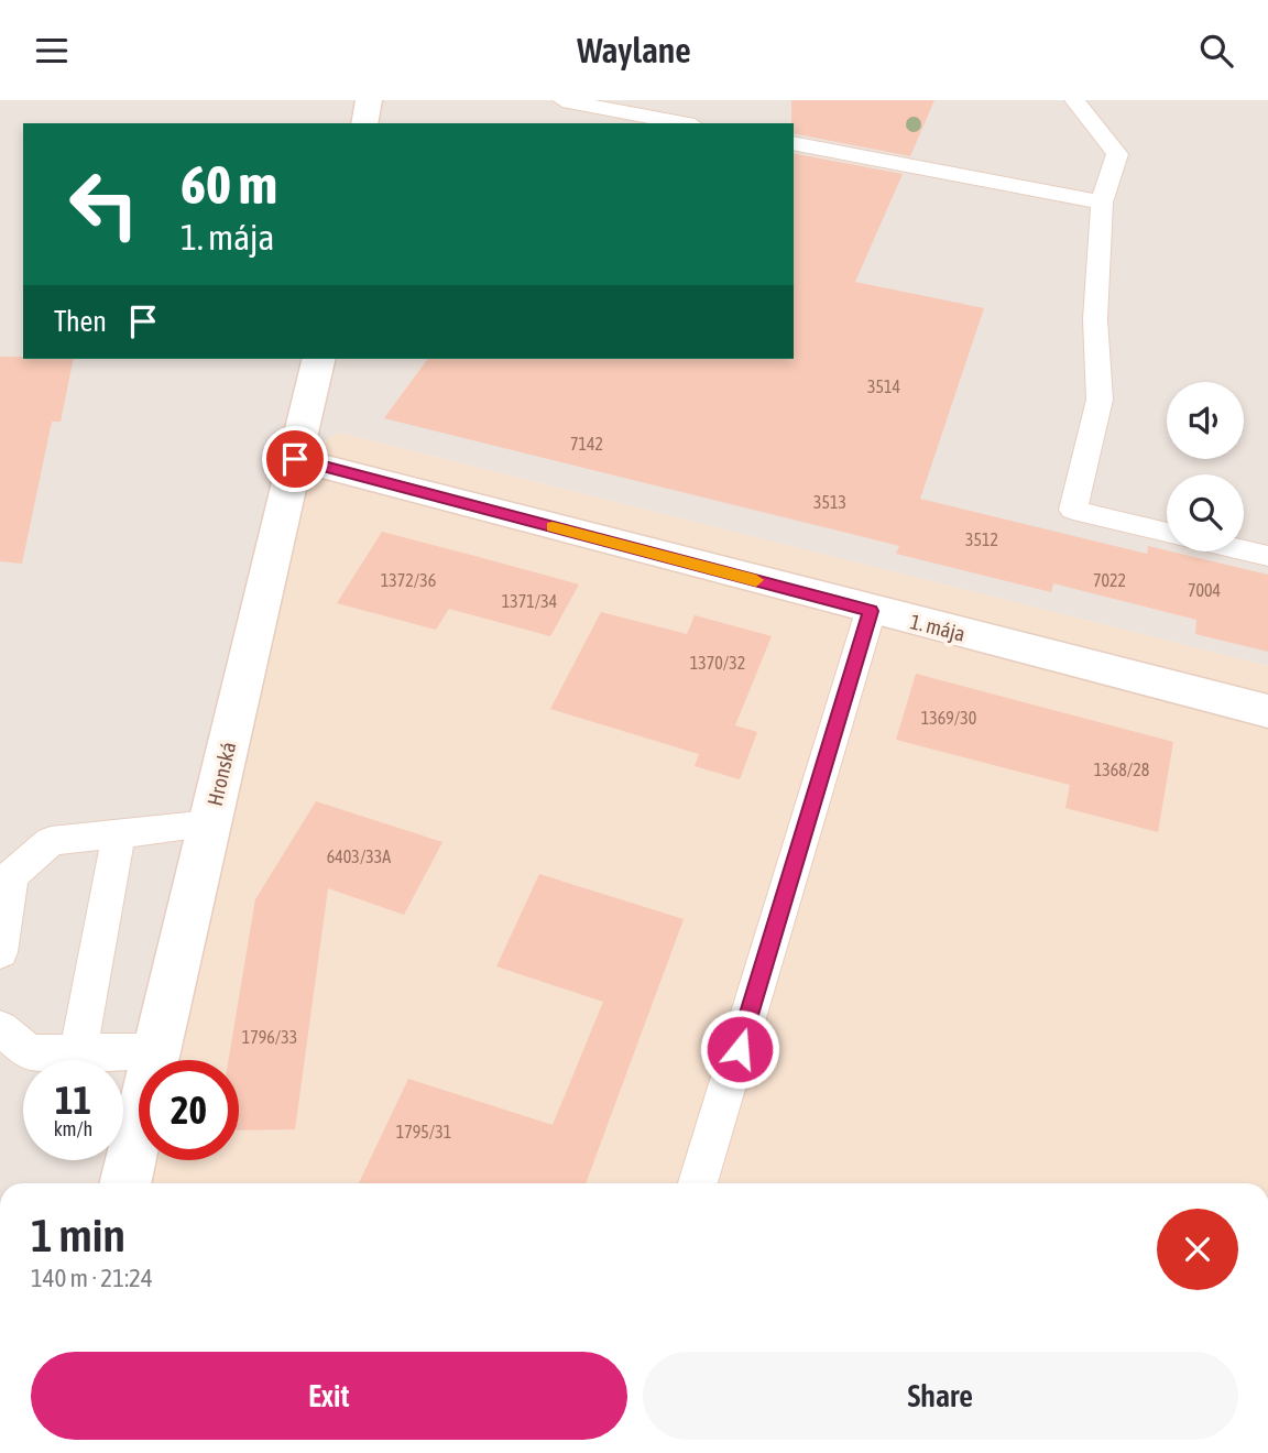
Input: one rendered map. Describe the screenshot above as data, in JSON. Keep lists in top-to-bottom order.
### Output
{
  "streets": {
    "street": ["1. mája", "Hronská"]
  },
  "crossings": [
    ["1. mája", "Hronská"]
  ],
  "house_numbers": [
    "3514",
    "7142",
    "3513",
    "3512",
    "1372/36",
    "7022",
    "7004",
    "1371/34",
    "1370/32",
    "1369/30",
    "1368/28",
    "6403/33A",
    "1796/33",
    "1795/31"
  ],
  "page": {
    "header": "Waylane",
    "turn": ["60 m", "1. mája"],
    "then": "Then",
    "speed": "11 km/h",
    "limit": "20",
    "heading": ["1 min", "140 m · 21:24"],
    "buttons": ["Exit", "Share"]
  }
}
